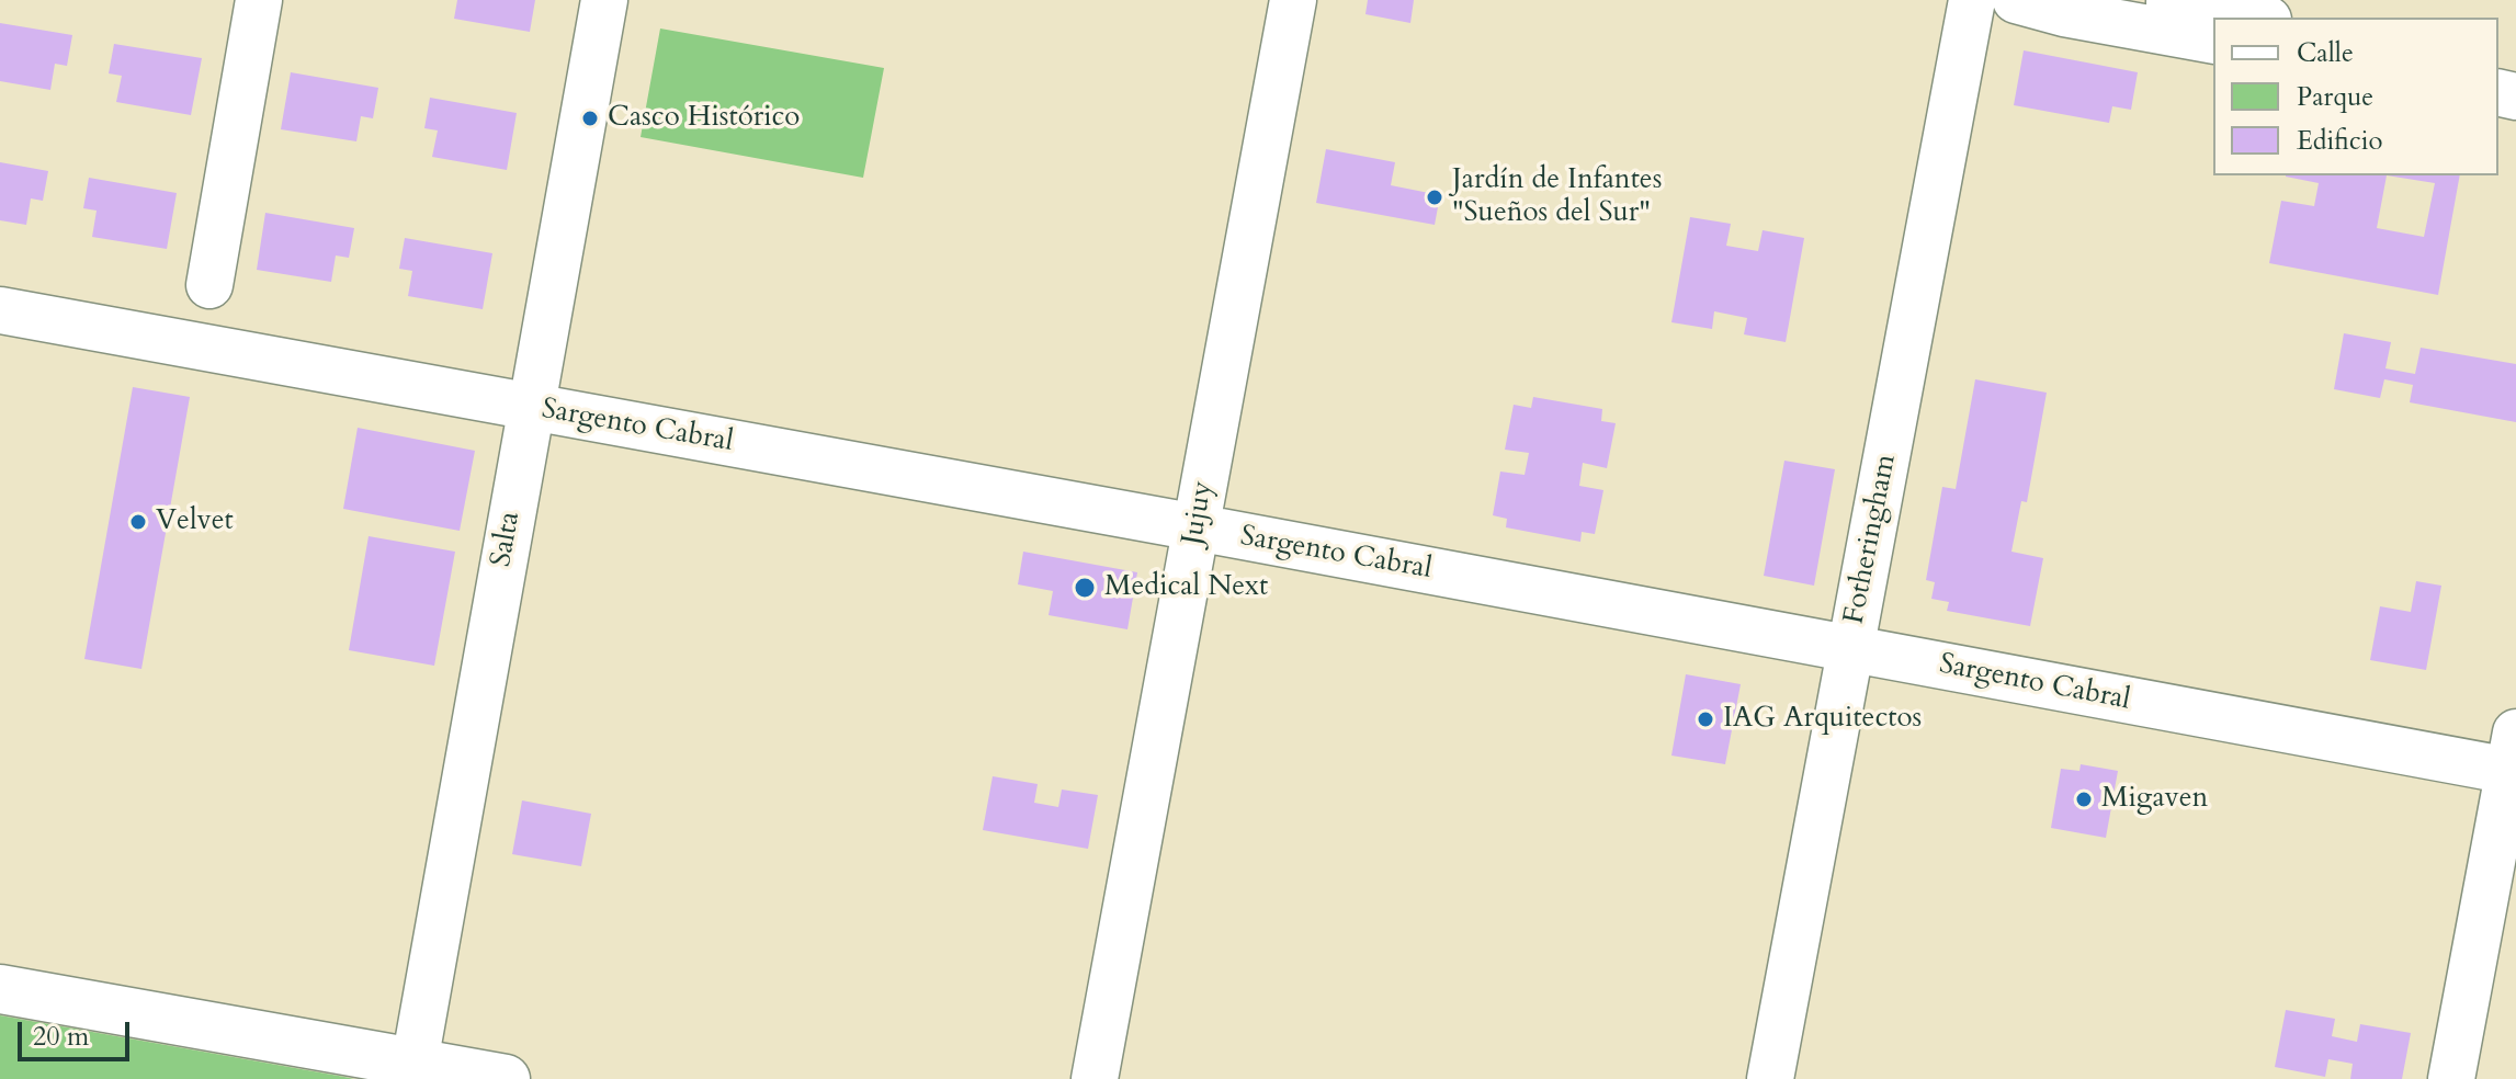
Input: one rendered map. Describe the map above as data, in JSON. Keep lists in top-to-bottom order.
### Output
{
  "streets": {
    "street": [
      "Sargento Cabral",
      "Jujuy",
      "Salta",
      "Fotheringham"
    ]
  },
  "crossings": [
    ["Sargento Cabral", "Jujuy"],
    ["Sargento Cabral", "Salta"],
    ["Sargento Cabral", "Fotheringham"]
  ],
  "places": [
    "Casco Histórico",
    "Jardín de Infantes \"Sueños del Sur\"",
    "Velvet",
    "Medical Next",
    "IAG Arquitectos",
    "Migaven"
  ],
  "legend": ["Calle", "Parque", "Edificio"],
  "scale_bar": "20 m"
}
